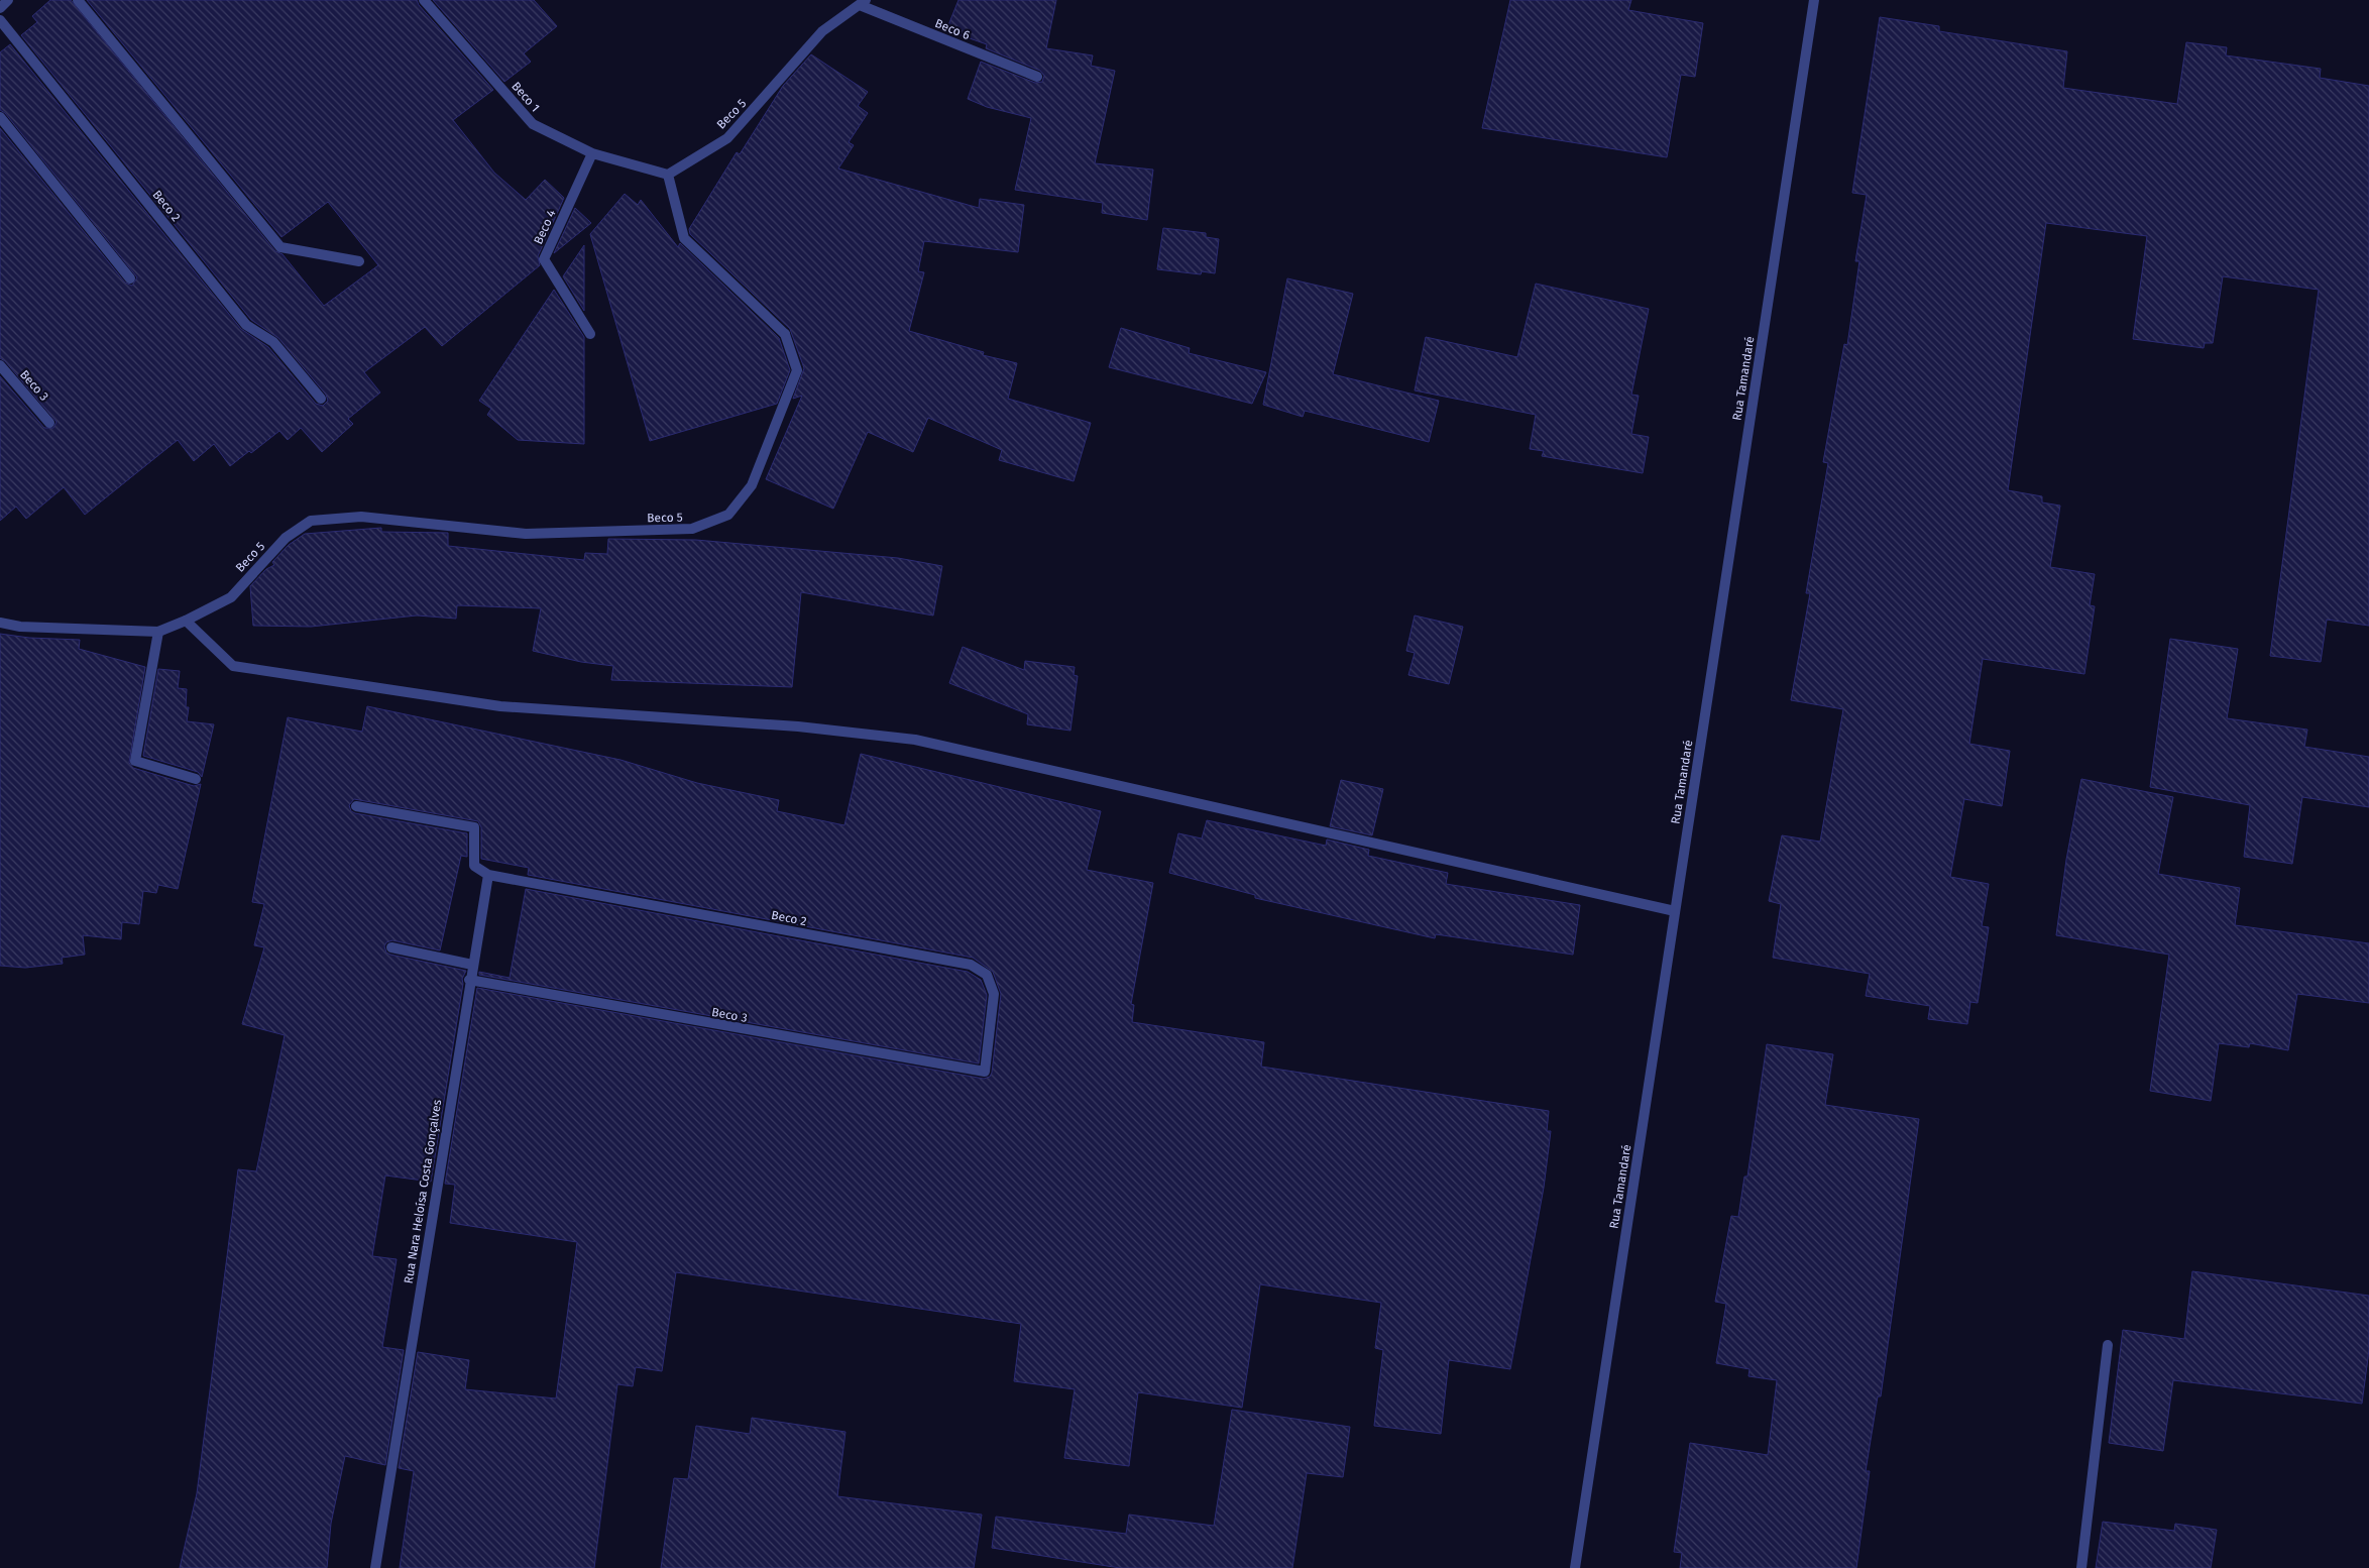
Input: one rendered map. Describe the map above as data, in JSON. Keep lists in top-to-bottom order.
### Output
{
  "streets": {
    "street": [
      "Beco 6",
      "Beco 1",
      "Beco 5",
      "Beco 2",
      "Beco 4",
      "Rua Tamandaré",
      "Beco 3",
      "Rua Nara Heloísa Costa Gonçalves"
    ]
  },
  "crossings": [
    ["Beco 6", "Beco 5"],
    ["Beco 1", "Beco 5"],
    ["Beco 1", "Beco 4"],
    ["Beco 2", "Beco 3"],
    ["Beco 2", "Rua Nara Heloísa Costa Gonçalves"],
    ["Beco 3", "Rua Nara Heloísa Costa Gonçalves"]
  ]
}
